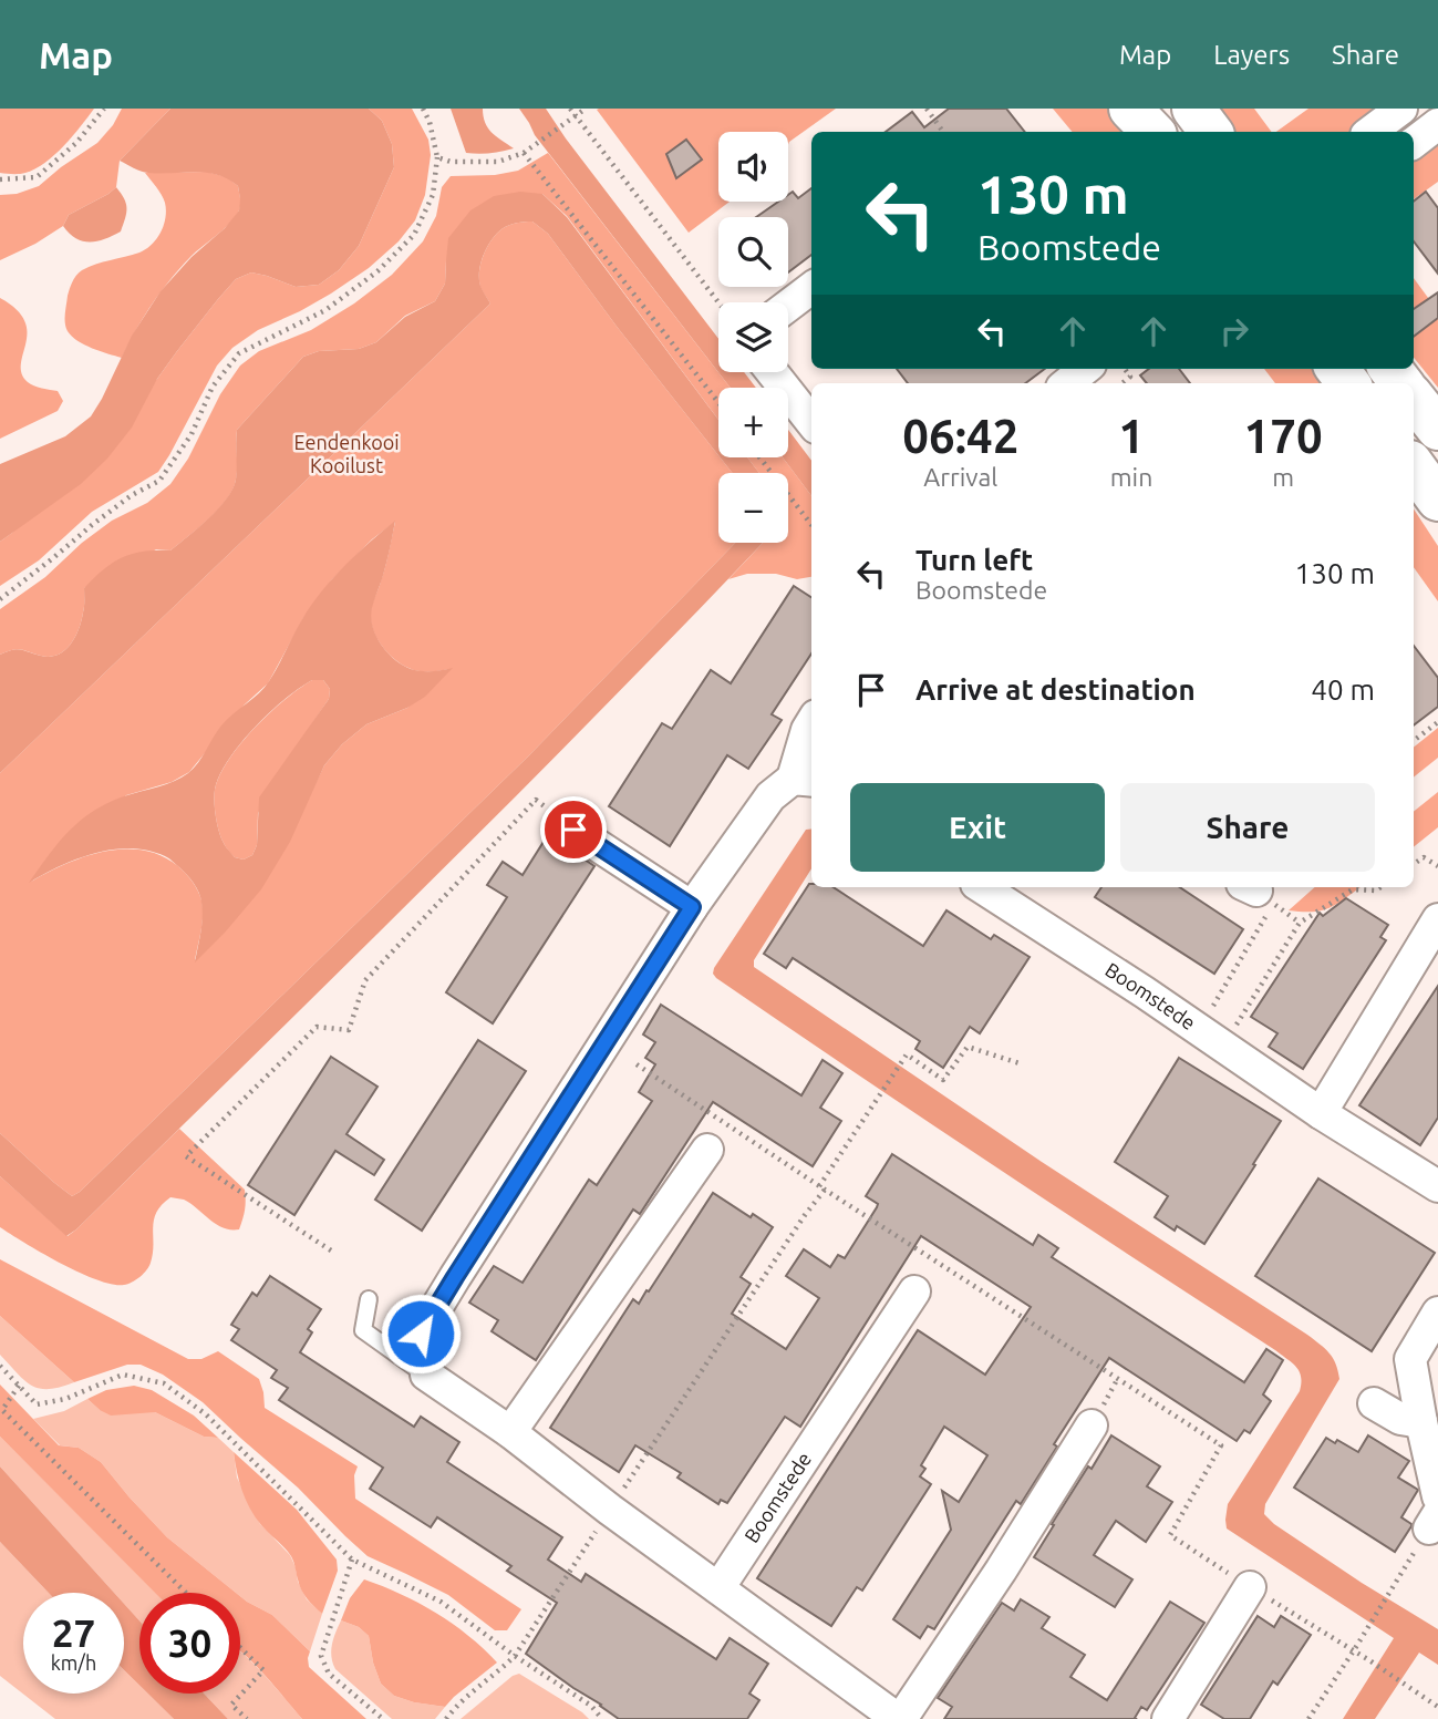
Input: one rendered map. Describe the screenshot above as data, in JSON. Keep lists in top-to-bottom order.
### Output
{
  "streets": {
    "street": ["Boomstede"]
  },
  "parks": ["Eendenkooi Kooilust"],
  "page": {
    "header": "Map",
    "nav": ["Map", "Layers", "Share"],
    "map_buttons": ["+", "−"],
    "turn": ["130 m", "Boomstede"],
    "eta": [
      "06:42",
      "Arrival",
      "1",
      "min",
      "170",
      "m"
    ],
    "list": [
      {
        "name": "Turn left",
        "note": "Boomstede",
        "value": "130 m"
      },
      {
        "name": "Arrive at destination",
        "value": "40 m"
      }
    ],
    "buttons": ["Exit", "Share"],
    "speed": "27 km/h",
    "limit": "30"
  }
}
